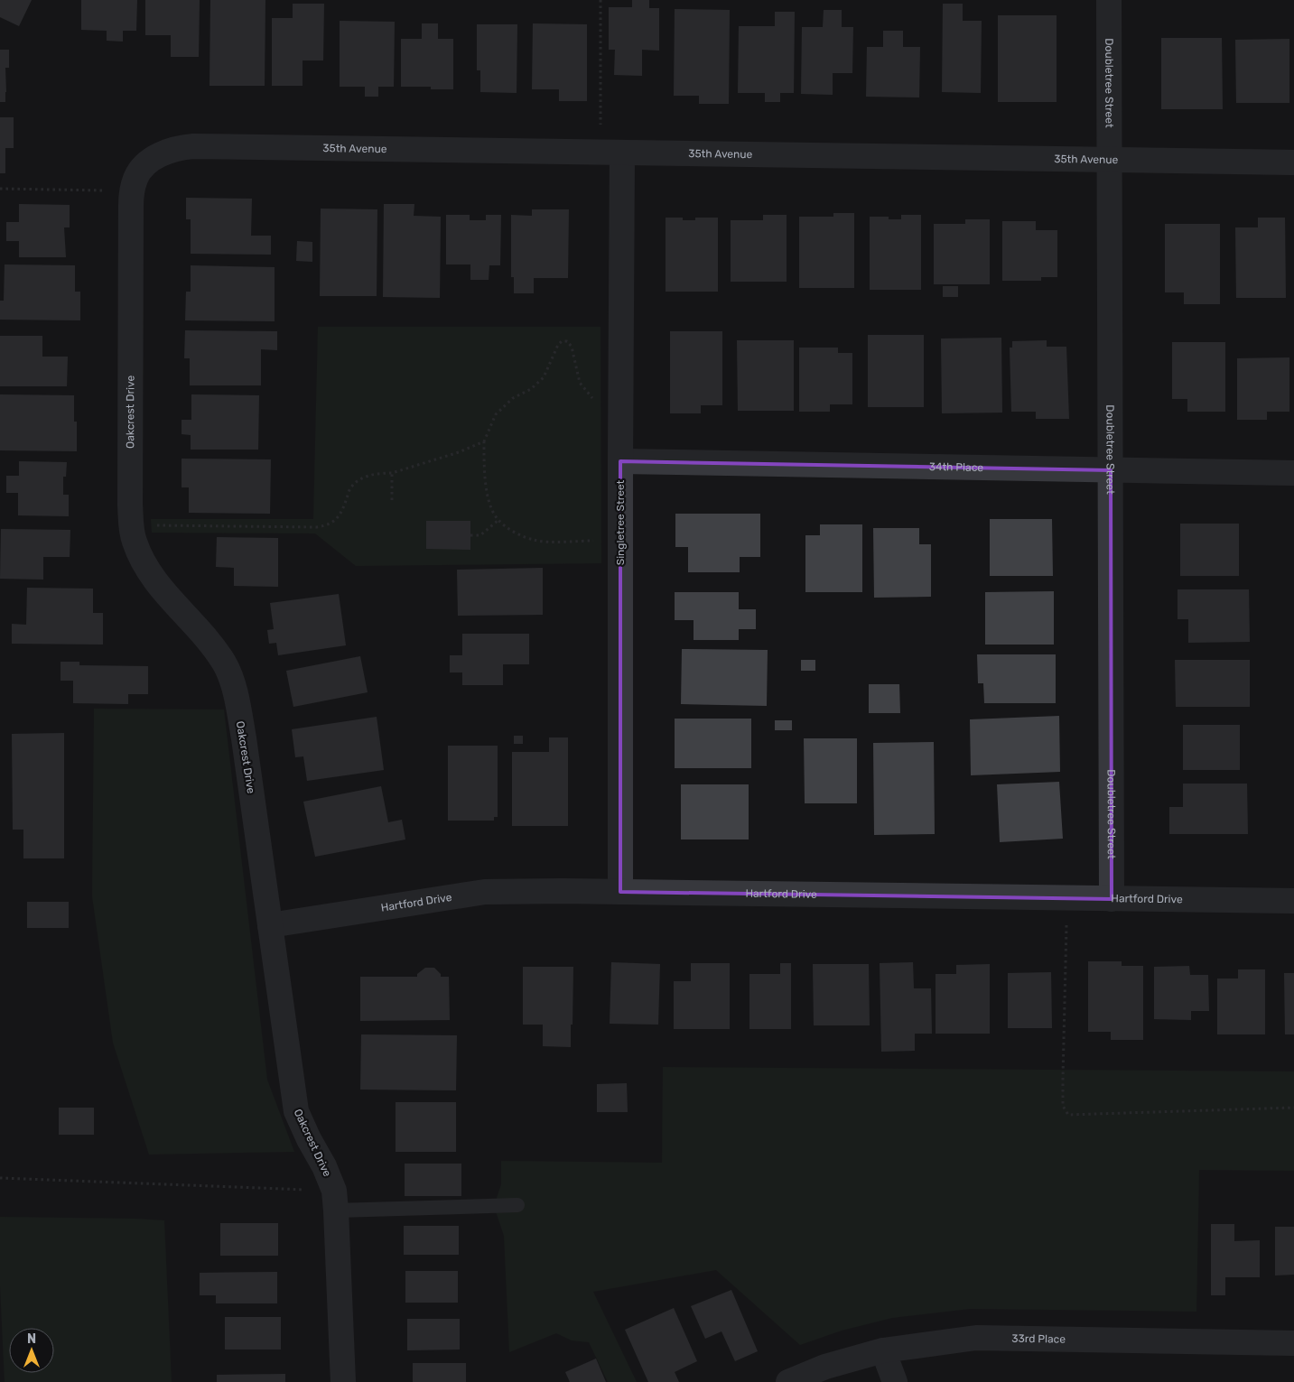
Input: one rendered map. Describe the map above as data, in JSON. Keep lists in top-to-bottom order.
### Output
{
  "streets": {
    "street": [
      "Doubletree Street",
      "35th Avenue",
      "Oakcrest Drive",
      "34th Place",
      "Singletree Street",
      "Hartford Drive",
      "33rd Place"
    ]
  },
  "crossings": [
    ["Doubletree Street", "35th Avenue"],
    ["Doubletree Street", "34th Place"],
    ["Doubletree Street", "Hartford Drive"],
    ["35th Avenue", "Oakcrest Drive"],
    ["35th Avenue", "Singletree Street"],
    ["Oakcrest Drive", "Hartford Drive"],
    ["34th Place", "Singletree Street"],
    ["Singletree Street", "Hartford Drive"]
  ],
  "north": "top"
}
